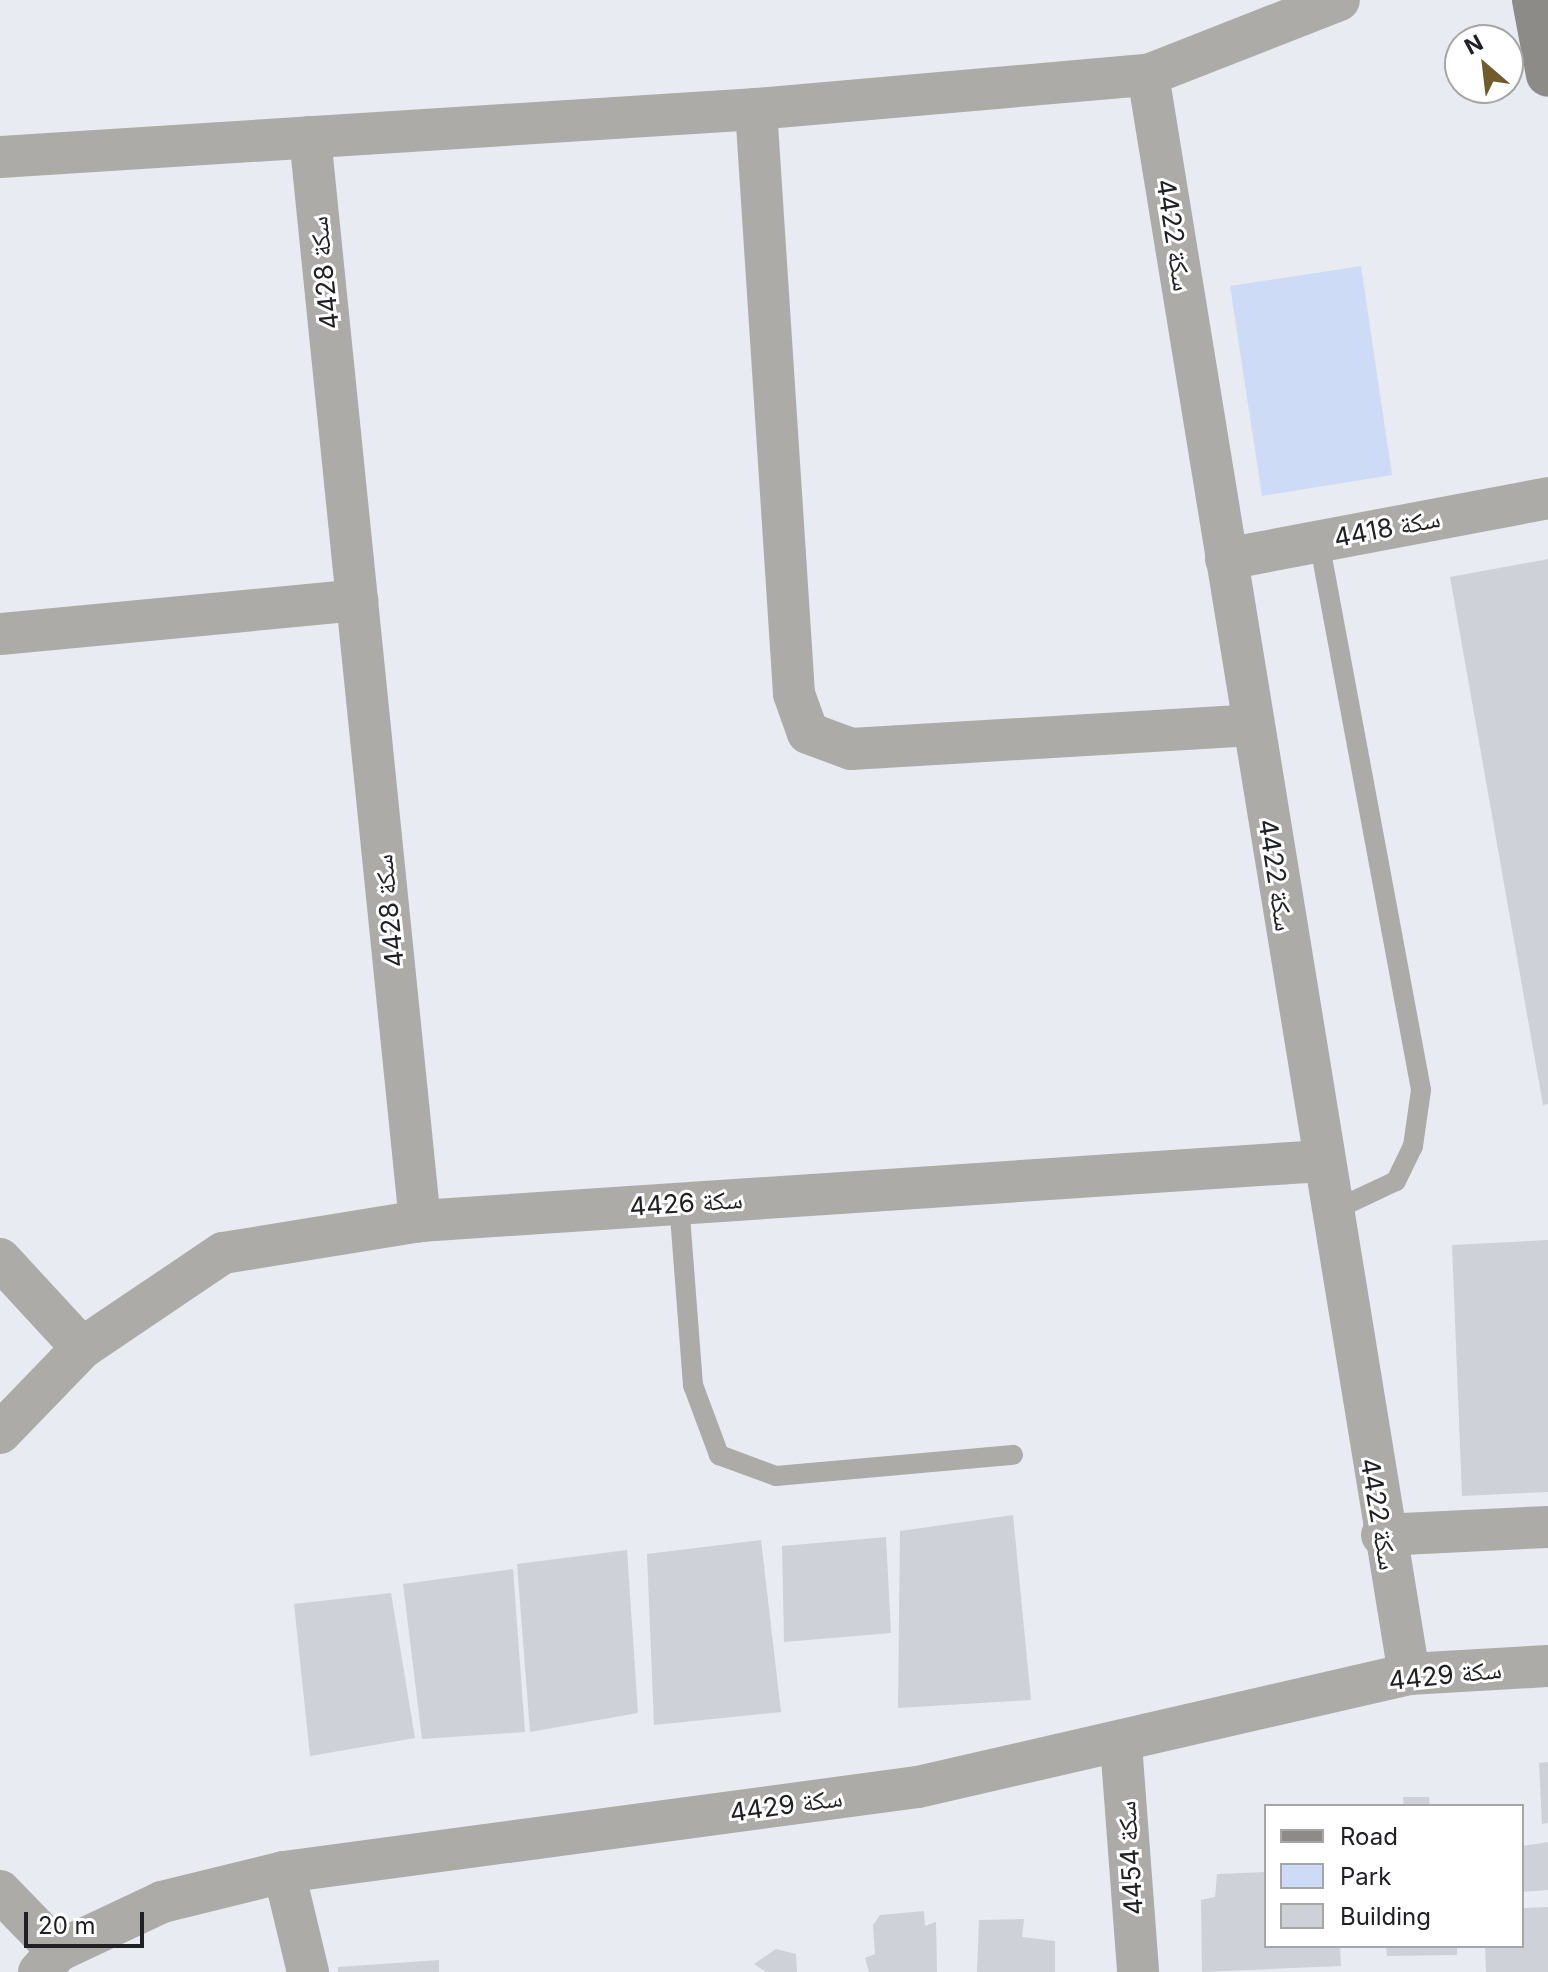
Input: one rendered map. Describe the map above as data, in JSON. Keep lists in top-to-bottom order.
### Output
{
  "streets": {
    "street": [
      "سكة 4422",
      "سكة 4428",
      "سكة 4418",
      "سكة 4426",
      "سكة 4429",
      "سكة 4454"
    ]
  },
  "crossings": [
    ["سكة 4422", "سكة 4418"],
    ["سكة 4422", "سكة 4426"],
    ["سكة 4422", "سكة 4429"],
    ["سكة 4428", "سكة 4426"],
    ["سكة 4429", "سكة 4454"]
  ],
  "legend": ["Road", "Park", "Building"],
  "scale_bar": "20 m",
  "north": "top left"
}
